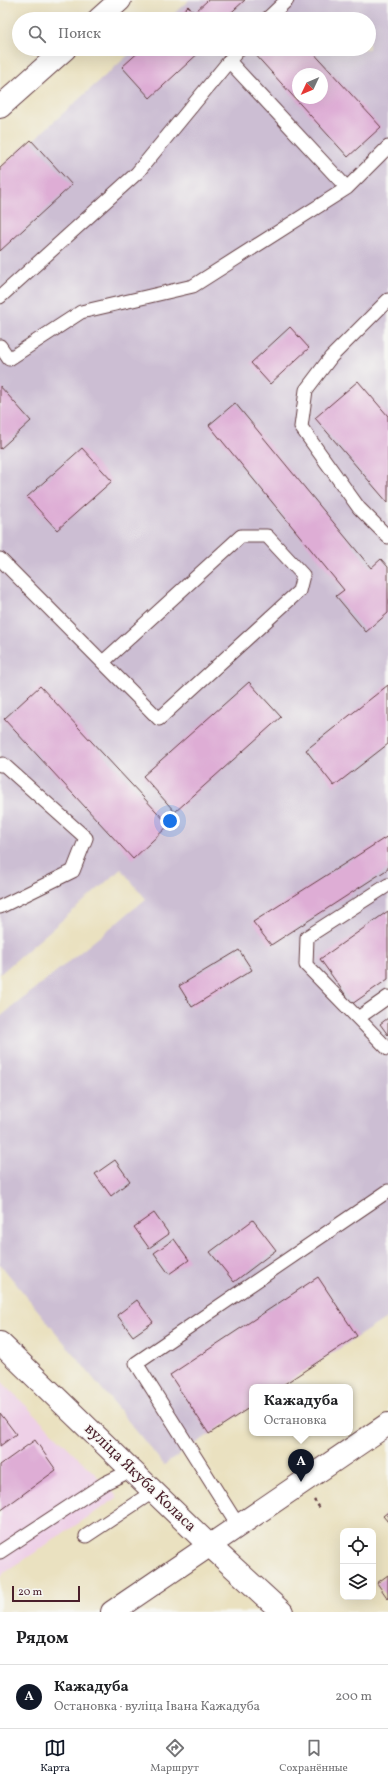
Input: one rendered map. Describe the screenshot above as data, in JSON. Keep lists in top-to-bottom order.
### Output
{
  "streets": {
    "street": ["вуліца Якуба Коласа"]
  },
  "scale_bar": "20 m",
  "north": "bottom left",
  "page": {
    "search": "Поиск",
    "popup": ["Кажадуба", "Остановка"],
    "pins": "A",
    "scale": "20 m",
    "heading": "Рядом",
    "list": [
      {
        "mark": "A",
        "name": "Кажадуба",
        "note": "Остановка · вуліца Івана Кажадуба",
        "value": "200 m"
      }
    ],
    "nav": ["Карта", "Маршрут", "Сохранённые"]
  }
}
